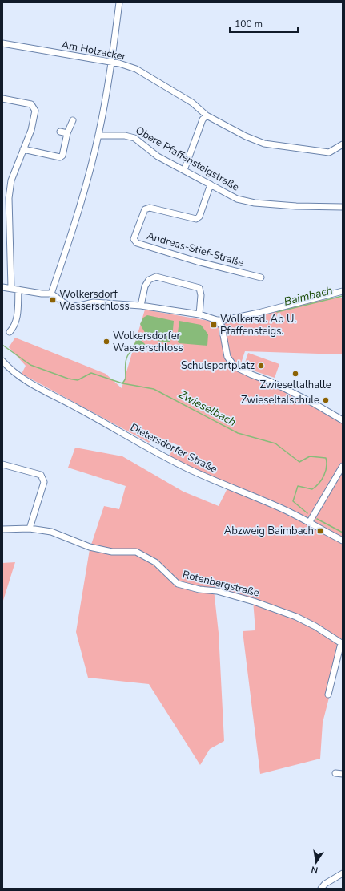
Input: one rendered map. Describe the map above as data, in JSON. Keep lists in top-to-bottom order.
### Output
{
  "streets": {
    "street": [
      "Am Holzacker",
      "Obere Pfaffensteigstraße",
      "Andreas-Stief-Straße",
      "Dietersdorfer Straße",
      "Rotenbergstraße"
    ]
  },
  "crossings": [
    ["Obere Pfaffensteigstraße", "Andreas-Stief-Straße"]
  ],
  "water": ["Baimbach", "Zwieselbach"],
  "places": {
    "transit": ["Wolkersdorf Wasserschloss", "Wolkersd. Ab U. Pfaffensteigs.", "Abzweig Baimbach"],
    "other": [
      "Wolkersdorfer Wasserschloss",
      "Schulsportplatz",
      "Zwieseltalhalle",
      "Zwieseltalschule"
    ]
  },
  "scale_bar": "100 m",
  "north": "bottom"
}
